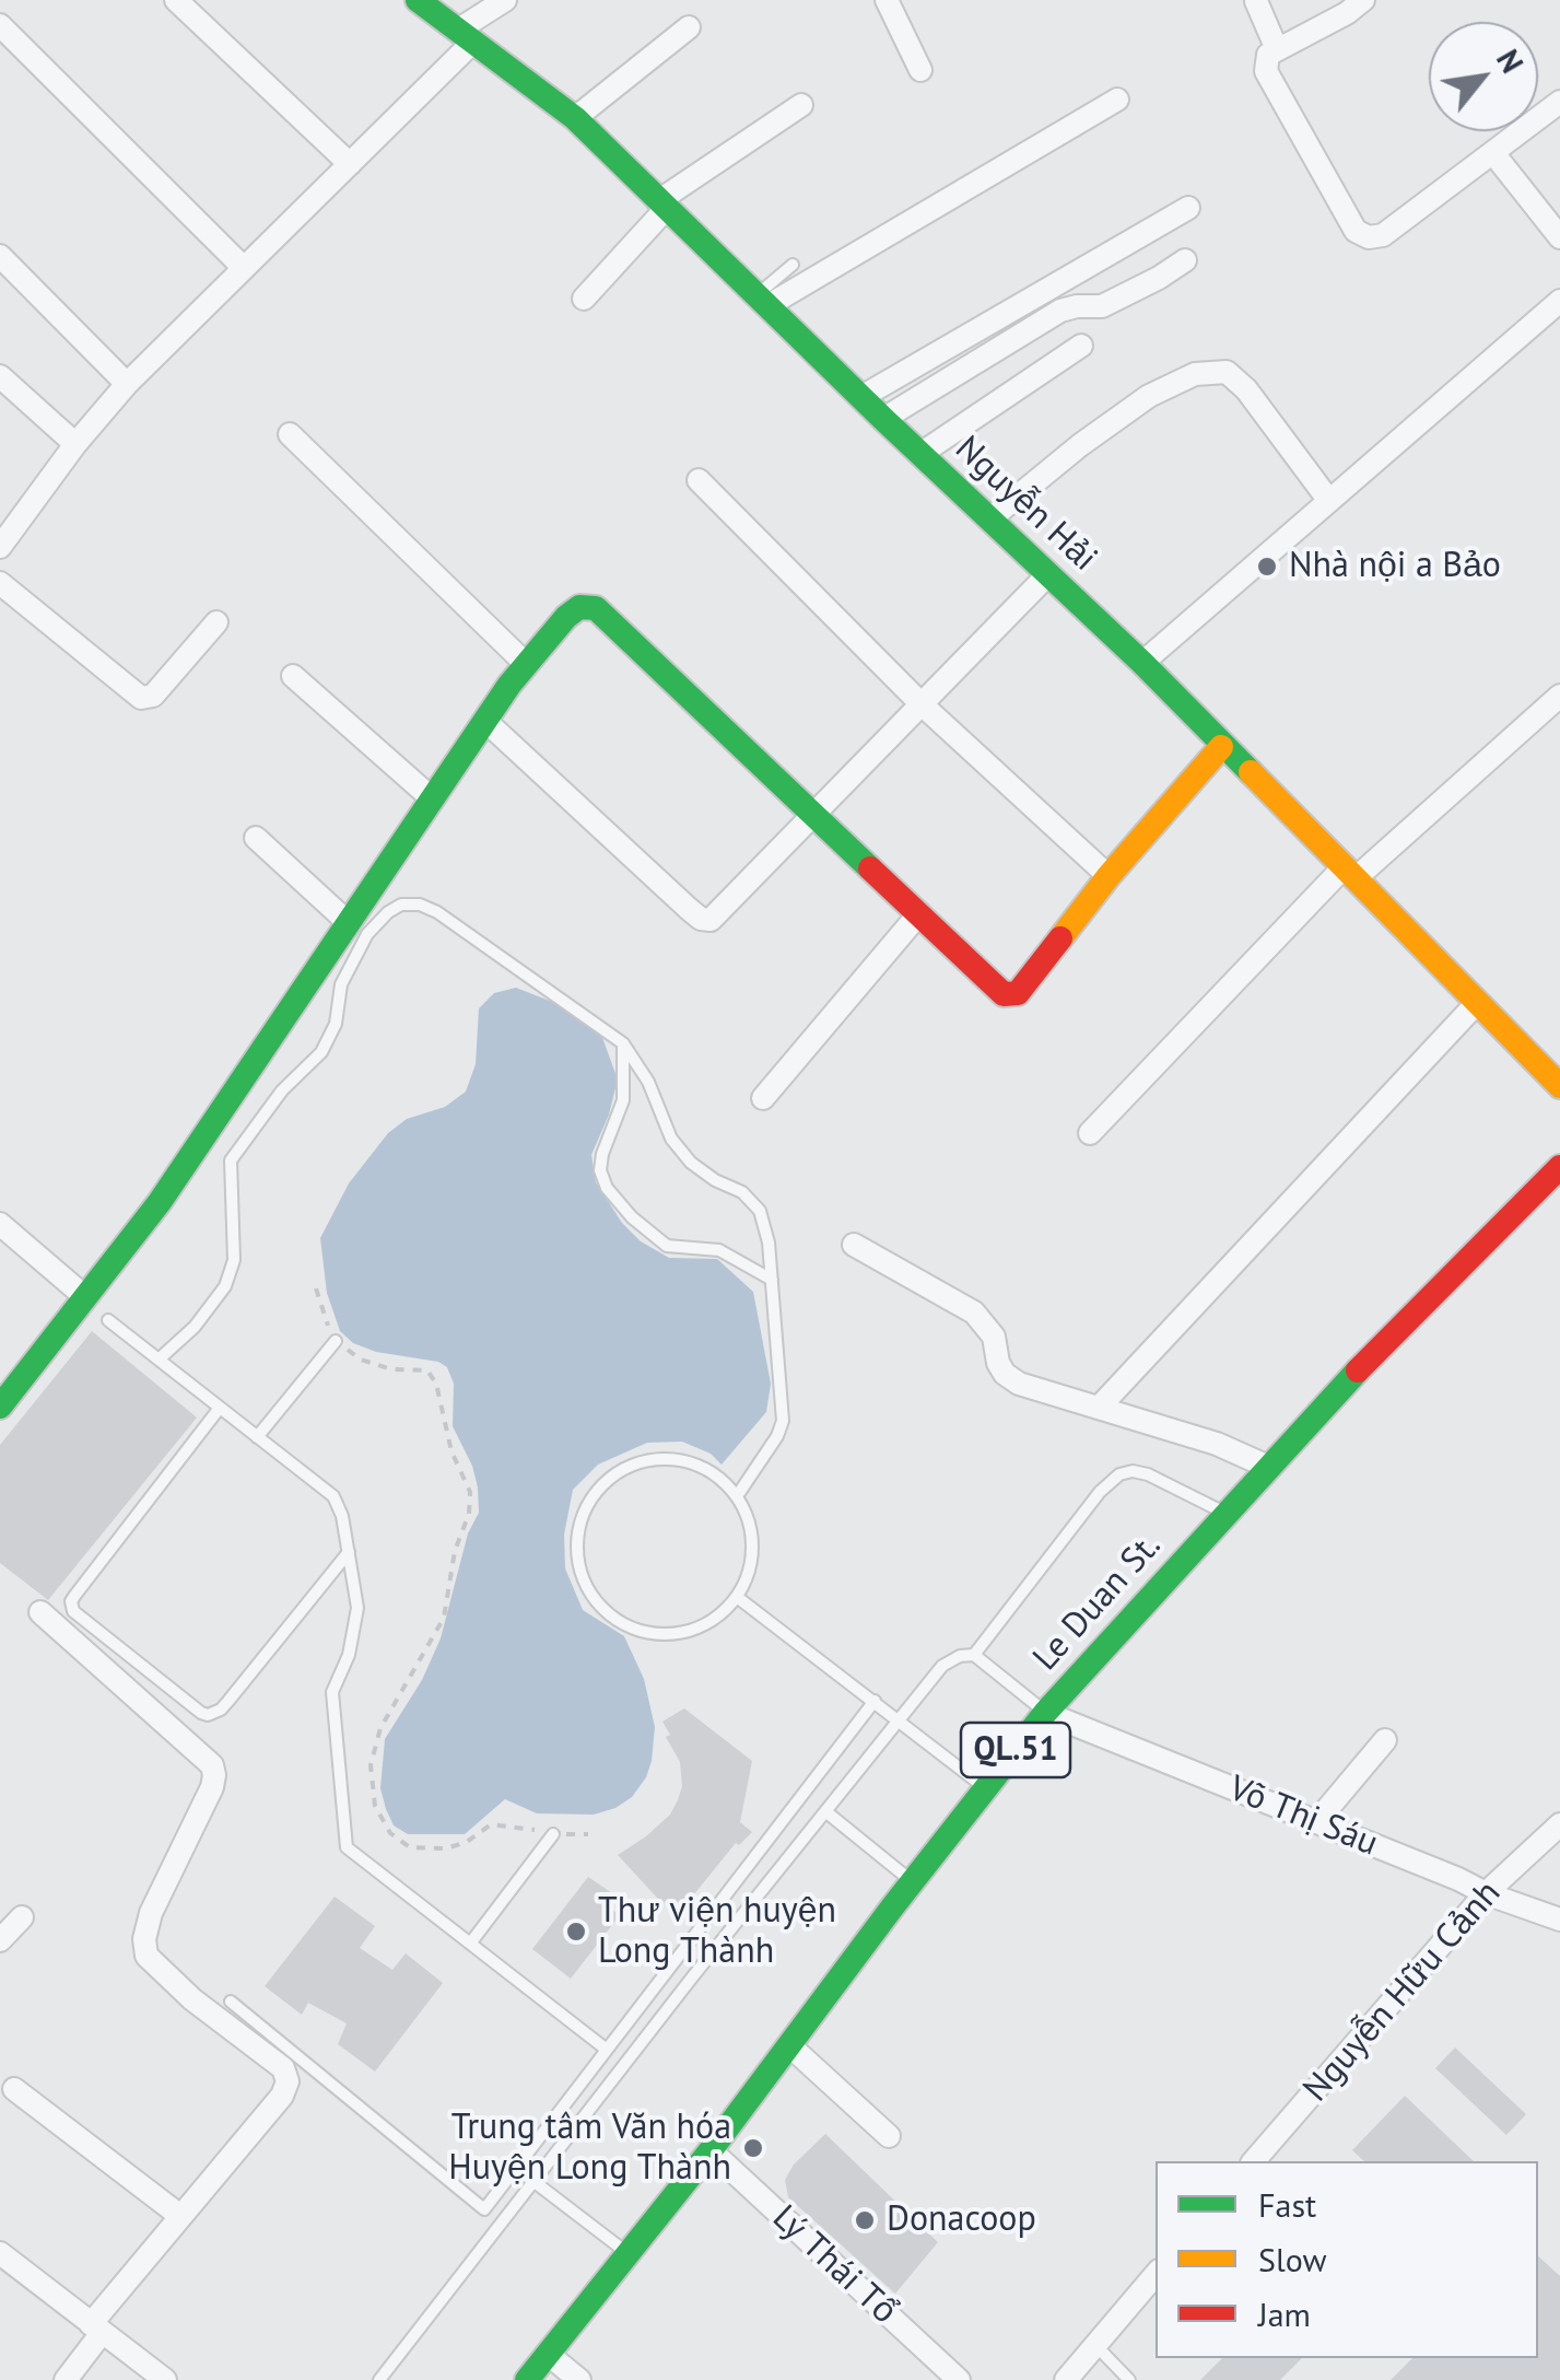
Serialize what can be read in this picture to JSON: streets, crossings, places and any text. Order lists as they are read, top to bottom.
{
  "streets": {
    "street": [
      "Nguyễn Hải",
      "Le Duan St.",
      "QL.51",
      "Võ Thị Sáu",
      "Nguyễn Hữu Cảnh",
      "Lý Thái Tổ"
    ]
  },
  "crossings": [
    ["Le Duan St.", "Võ Thị Sáu"],
    ["Le Duan St.", "Lý Thái Tổ"],
    ["Võ Thị Sáu", "Nguyễn Hữu Cảnh"]
  ],
  "places": [
    "Nhà nội a Bảo",
    "Thư viện huyện Long Thành",
    "Trung tâm Văn hóa Huyện Long Thành",
    "Donacoop"
  ],
  "legend": ["Fast", "Slow", "Jam"],
  "north": "top right"
}
